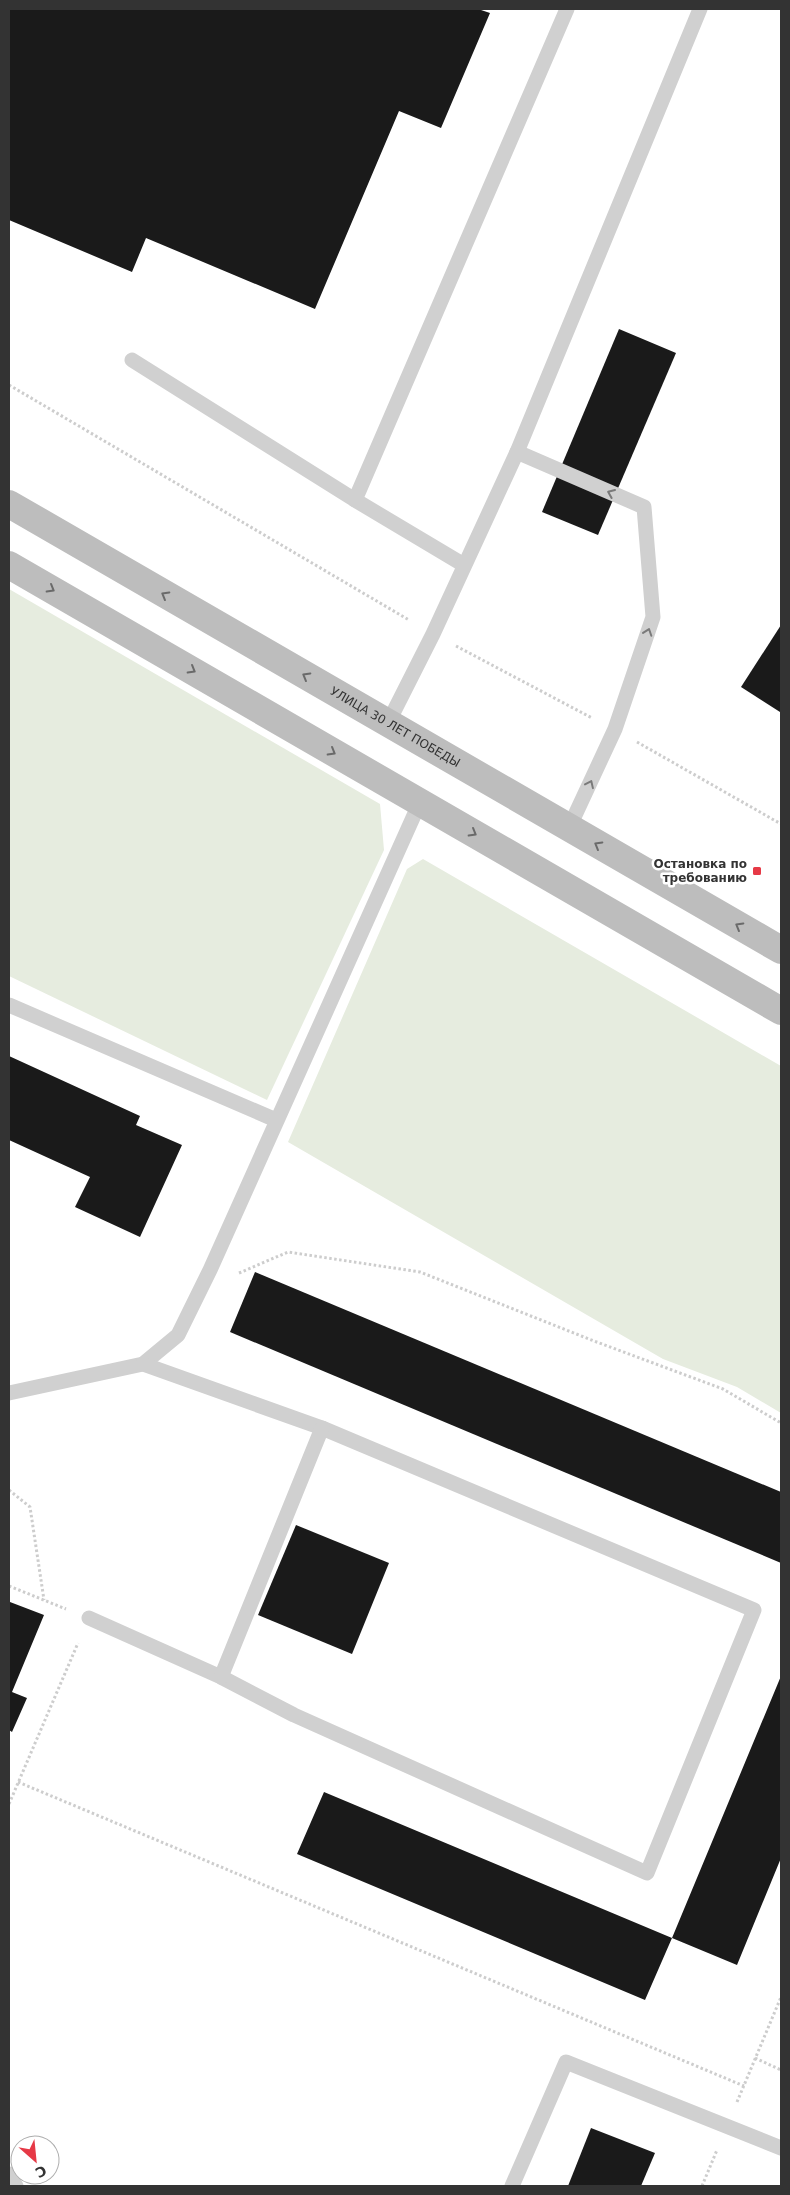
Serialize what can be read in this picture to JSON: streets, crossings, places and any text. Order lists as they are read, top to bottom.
{
  "streets": {
    "main road": ["УЛИЦА 30 ЛЕТ ПОБЕДЫ"]
  },
  "places": {
    "transit": ["Остановка по требованию"]
  },
  "north": "bottom right"
}
